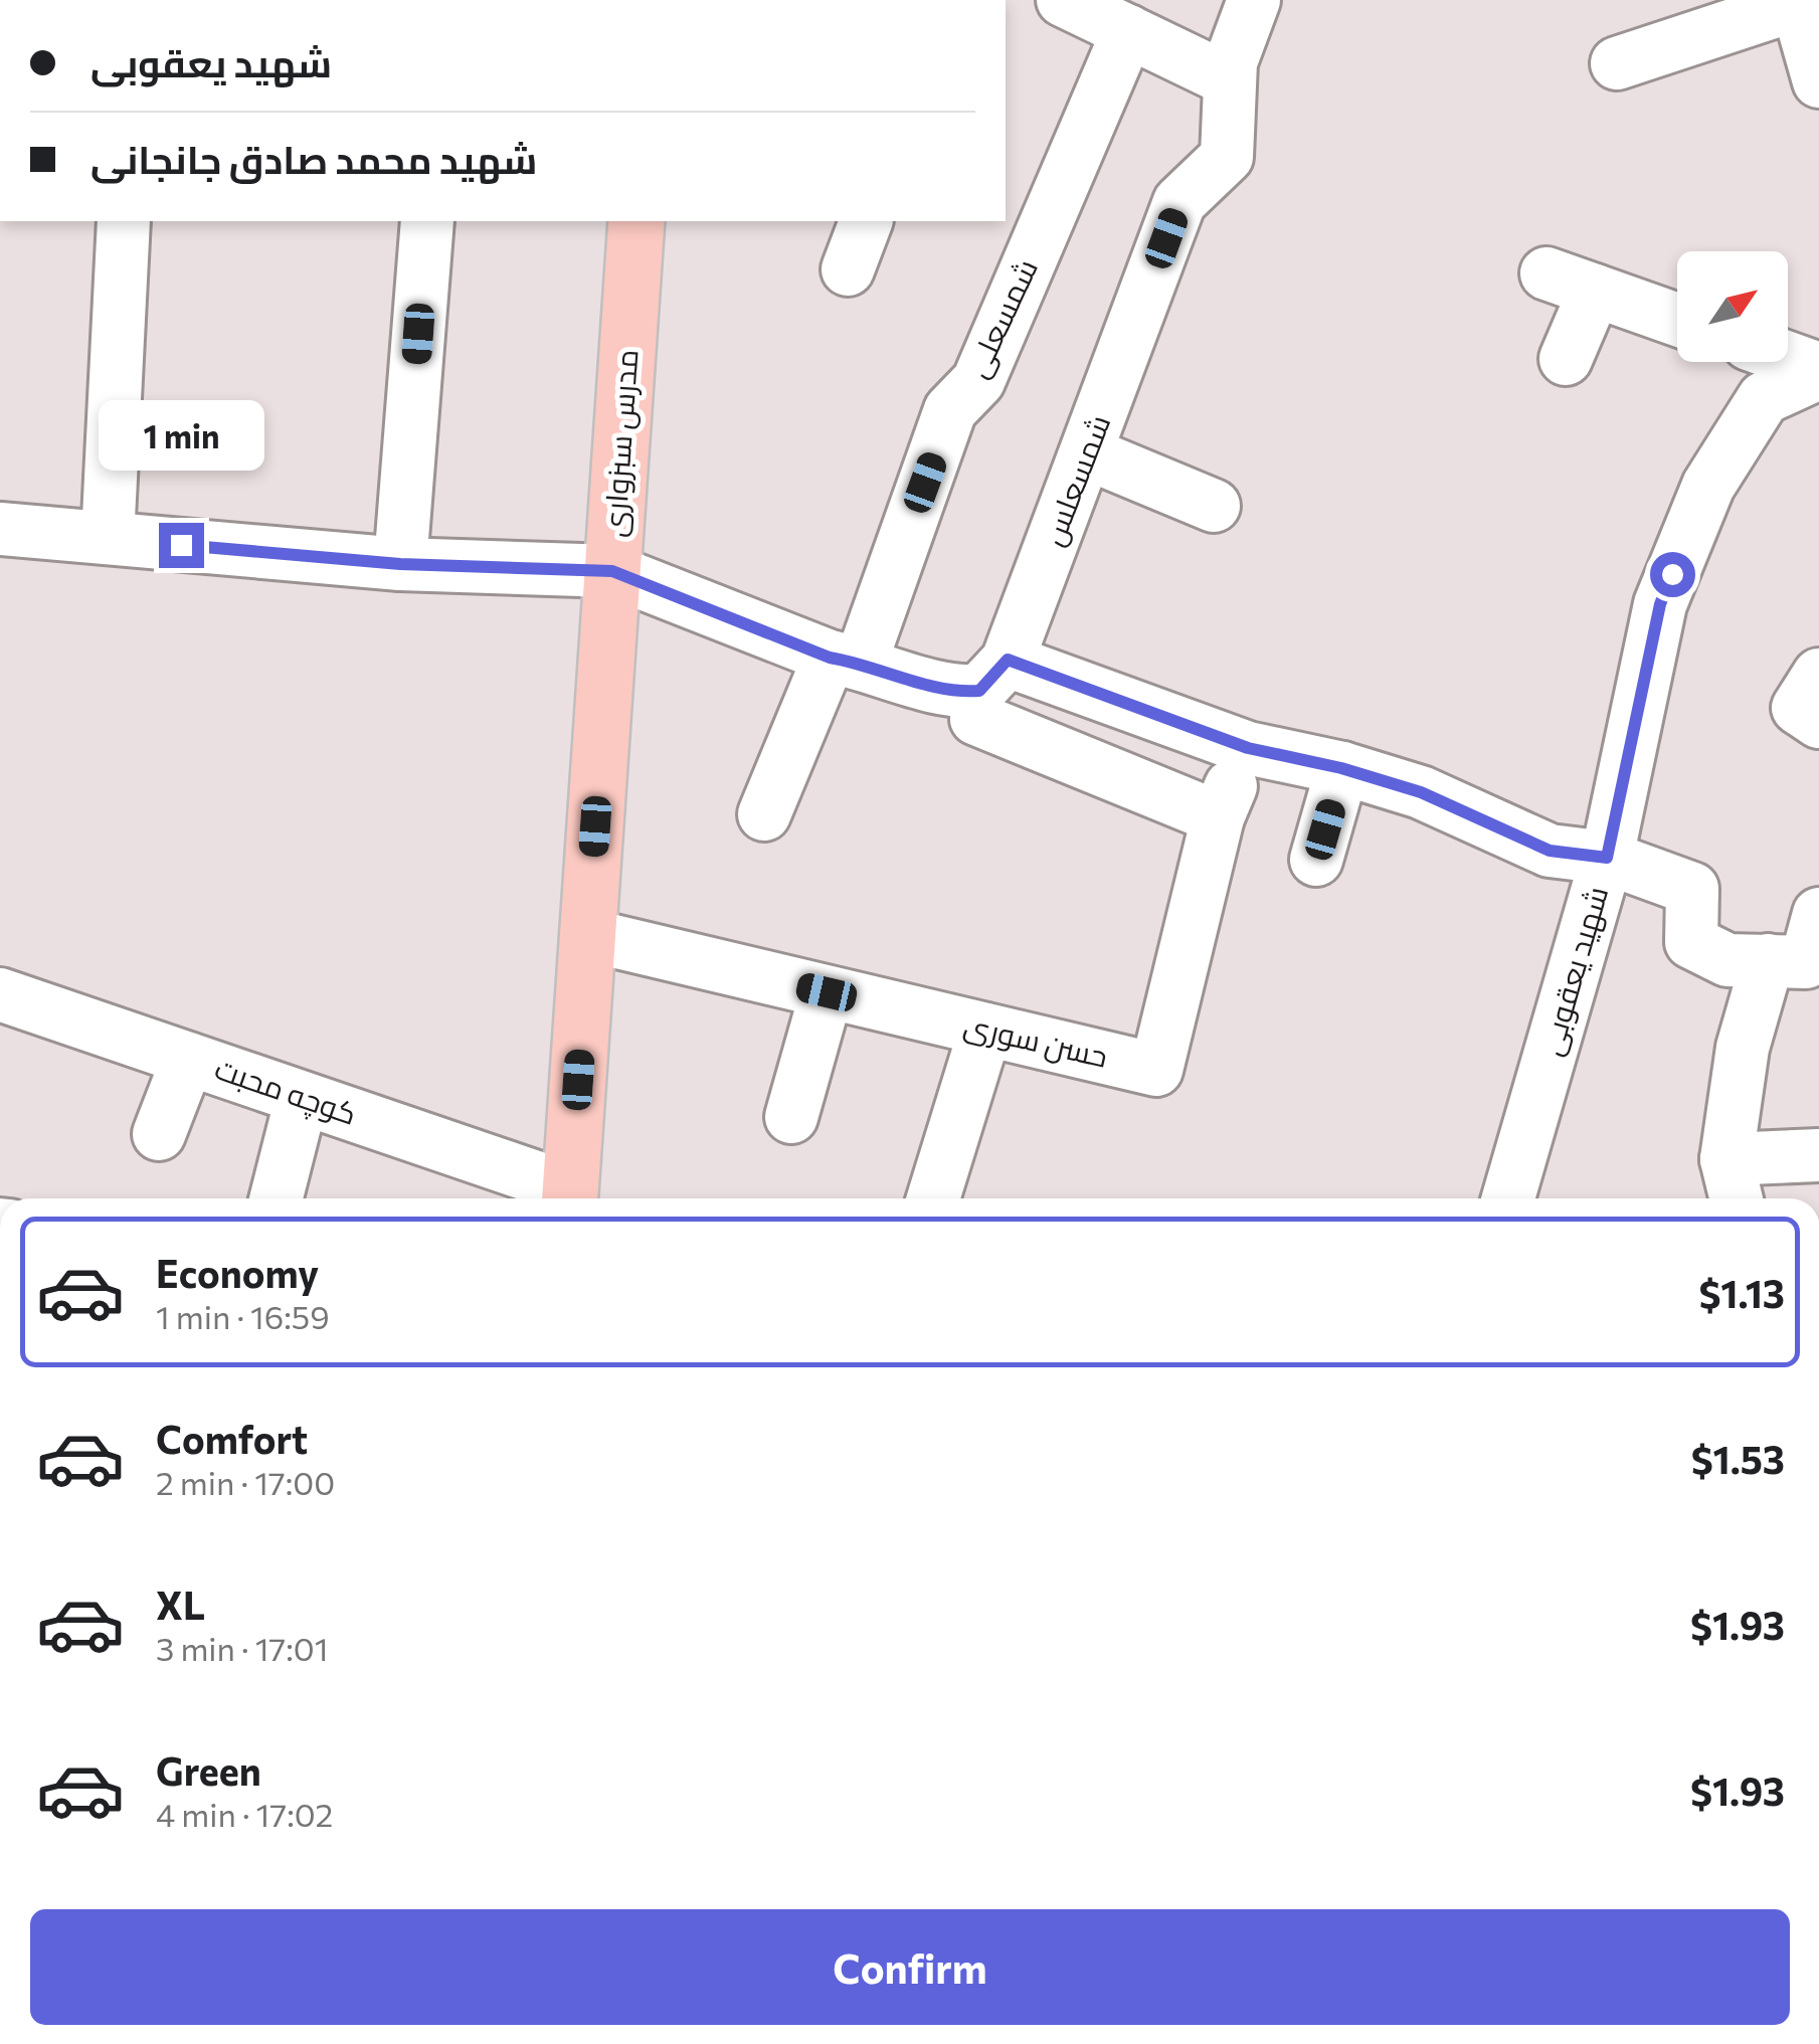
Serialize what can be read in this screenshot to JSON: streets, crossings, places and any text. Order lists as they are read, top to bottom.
{
  "streets": {
    "main road": ["مدرس سبزواری"],
    "street": [
      "شمسعلی",
      "شمسعلس",
      "شهید یعقوبی",
      "حسن سوری",
      "کوچه محبت"
    ]
  },
  "crossings": [
    ["مدرس سبزواری", "حسن سوری"]
  ],
  "north": "top right",
  "page": {
    "banner": ["شهید یعقوبی", "شهید محمد صادق جانجانی"],
    "bubble": "1 min",
    "list": [
      {
        "name": "Economy",
        "note": "1 min · 16:59",
        "value": "$1.13"
      },
      {
        "name": "Comfort",
        "note": "2 min · 17:00",
        "value": "$1.53"
      },
      {
        "name": "XL",
        "note": "3 min · 17:01",
        "value": "$1.93"
      },
      {
        "name": "Green",
        "note": "4 min · 17:02",
        "value": "$1.93"
      }
    ],
    "buttons": "Confirm"
  }
}
